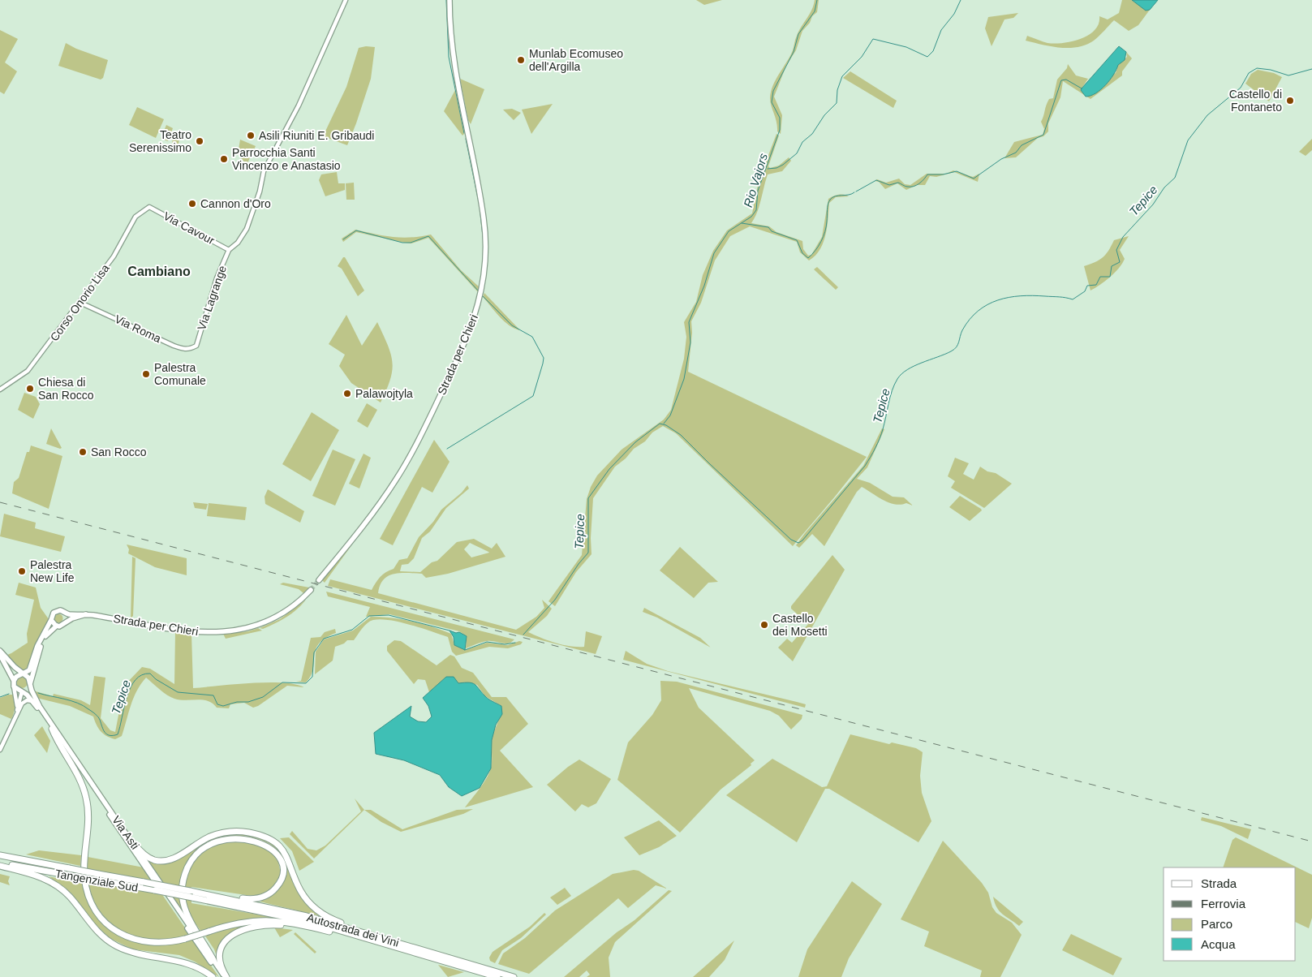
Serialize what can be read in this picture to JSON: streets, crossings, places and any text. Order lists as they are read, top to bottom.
{
  "streets": {
    "highway": ["Tangenziale Sud", "Autostrada dei Vini"],
    "main road": ["Strada per Chieri", "Via Asti"],
    "street": [
      "Via Cavour",
      "Via Lagrange",
      "Corso Onorio Lisa",
      "Via Roma"
    ]
  },
  "crossings": [
    ["Via Cavour", "Via Lagrange"],
    ["Via Cavour", "Corso Onorio Lisa"],
    ["Via Lagrange", "Via Roma"],
    ["Corso Onorio Lisa", "Via Roma"],
    ["Tangenziale Sud", "Autostrada dei Vini"]
  ],
  "districts": ["Cambiano"],
  "water": ["Rio Vajors", "Tepice"],
  "places": [
    "Munlab Ecomuseo dell'Argilla",
    "Castello di Fontaneto",
    "Asili Riuniti E. Gribaudi",
    "Teatro Serenissimo",
    "Parrocchia Santi Vincenzo e Anastasio",
    "Cannon d'Oro",
    "Palestra Comunale",
    "Chiesa di San Rocco",
    "Palawojtyla",
    "San Rocco",
    "Palestra New Life",
    "Castello dei Mosetti"
  ],
  "legend": [
    "Strada",
    "Ferrovia",
    "Parco",
    "Acqua"
  ]
}
